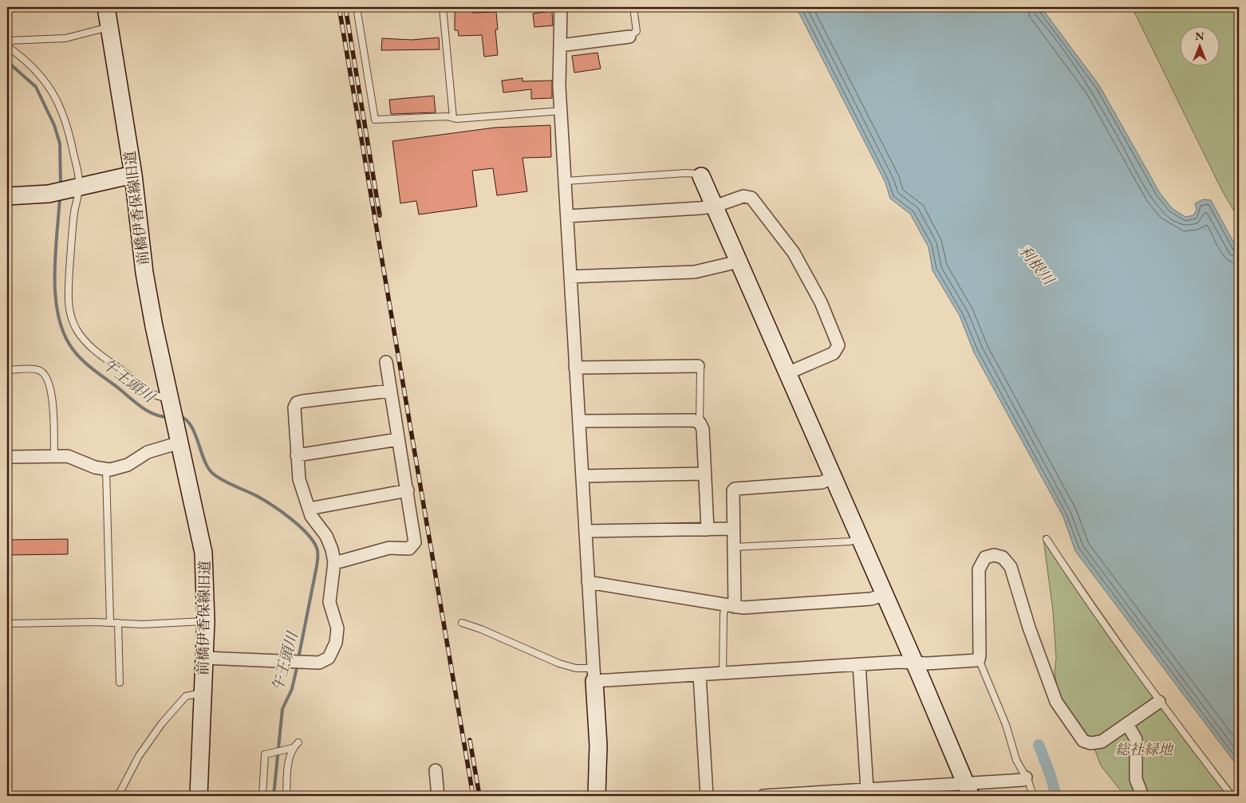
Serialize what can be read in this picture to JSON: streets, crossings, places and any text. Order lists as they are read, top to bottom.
{
  "streets": {
    "street": ["前橋伊香保線旧道"]
  },
  "water": ["利根川", "午王頭川"],
  "parks": ["総社緑地"],
  "north": "top"
}
